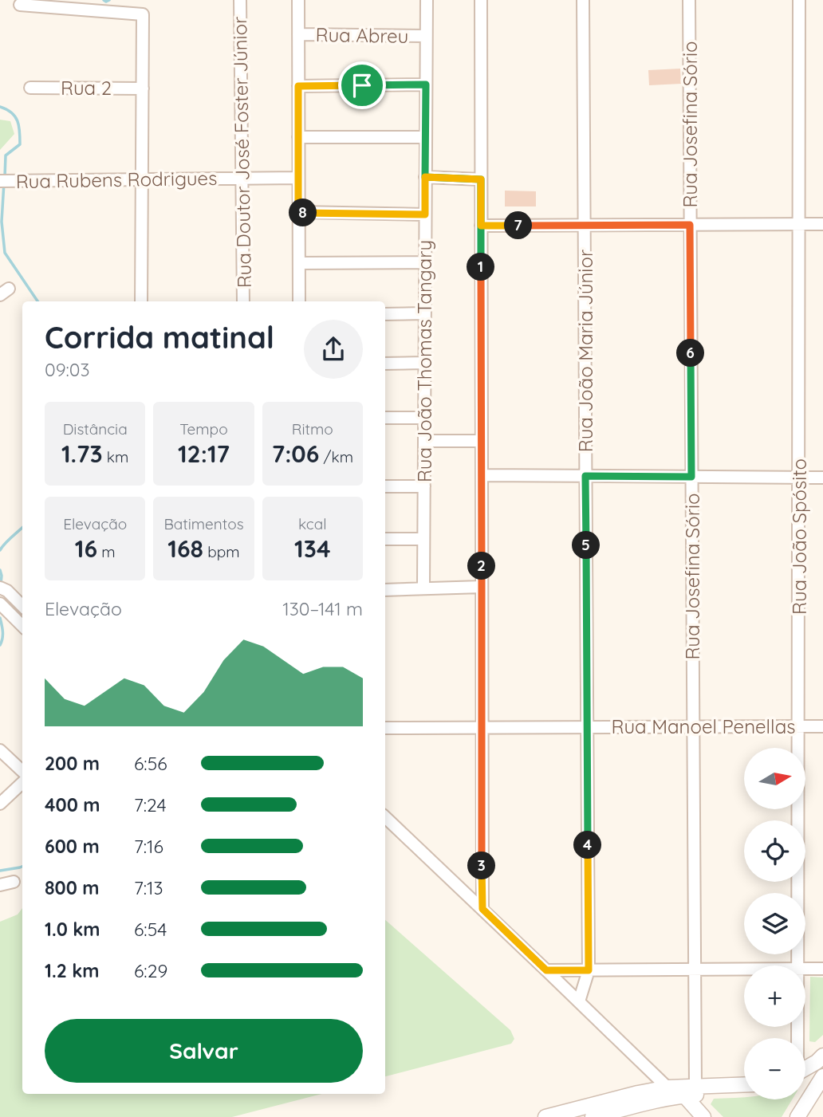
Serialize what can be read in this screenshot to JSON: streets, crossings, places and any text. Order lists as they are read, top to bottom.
{
  "streets": {
    "street": [
      "Rua Abreu",
      "Rua 2",
      "Rua Josefina Sório",
      "Rua Doutor José Foster Júnior",
      "Rua Rubens Rodrigues",
      "Rua João Maria Júnior",
      "Rua João Thomas Tangary",
      "Rua João Spósito",
      "Rua Manoel Penellas"
    ]
  },
  "crossings": [
    ["Rua Abreu", "Rua João Thomas Tangary"],
    ["Rua Josefina Sório", "Rua Manoel Penellas"],
    ["Rua Doutor José Foster Júnior", "Rua Rubens Rodrigues"],
    ["Rua João Maria Júnior", "Rua Manoel Penellas"],
    ["Rua João Spósito", "Rua Manoel Penellas"]
  ],
  "north": "right",
  "page": {
    "pins": [
      "8",
      "7",
      "1",
      "6",
      "5",
      "2",
      "4",
      "3"
    ],
    "heading": ["Corrida matinal", "09:03"],
    "stats": [
      ["Distância", "1.73 km"],
      ["Tempo", "12:17"],
      ["Ritmo", "7:06 /km"],
      ["Elevação", "16 m"],
      ["Batimentos", "168 bpm"],
      ["kcal", "134"]
    ],
    "chart": ["Elevação", "130–141 m"],
    "list": [
      {
        "name": "200 m",
        "note": "6:56"
      },
      {
        "name": "400 m",
        "note": "7:24"
      },
      {
        "name": "600 m",
        "note": "7:16"
      },
      {
        "name": "800 m",
        "note": "7:13"
      },
      {
        "name": "1.0 km",
        "note": "6:54"
      },
      {
        "name": "1.2 km",
        "note": "6:29"
      }
    ],
    "map_buttons": ["+", "−"],
    "buttons": "Salvar"
  }
}
